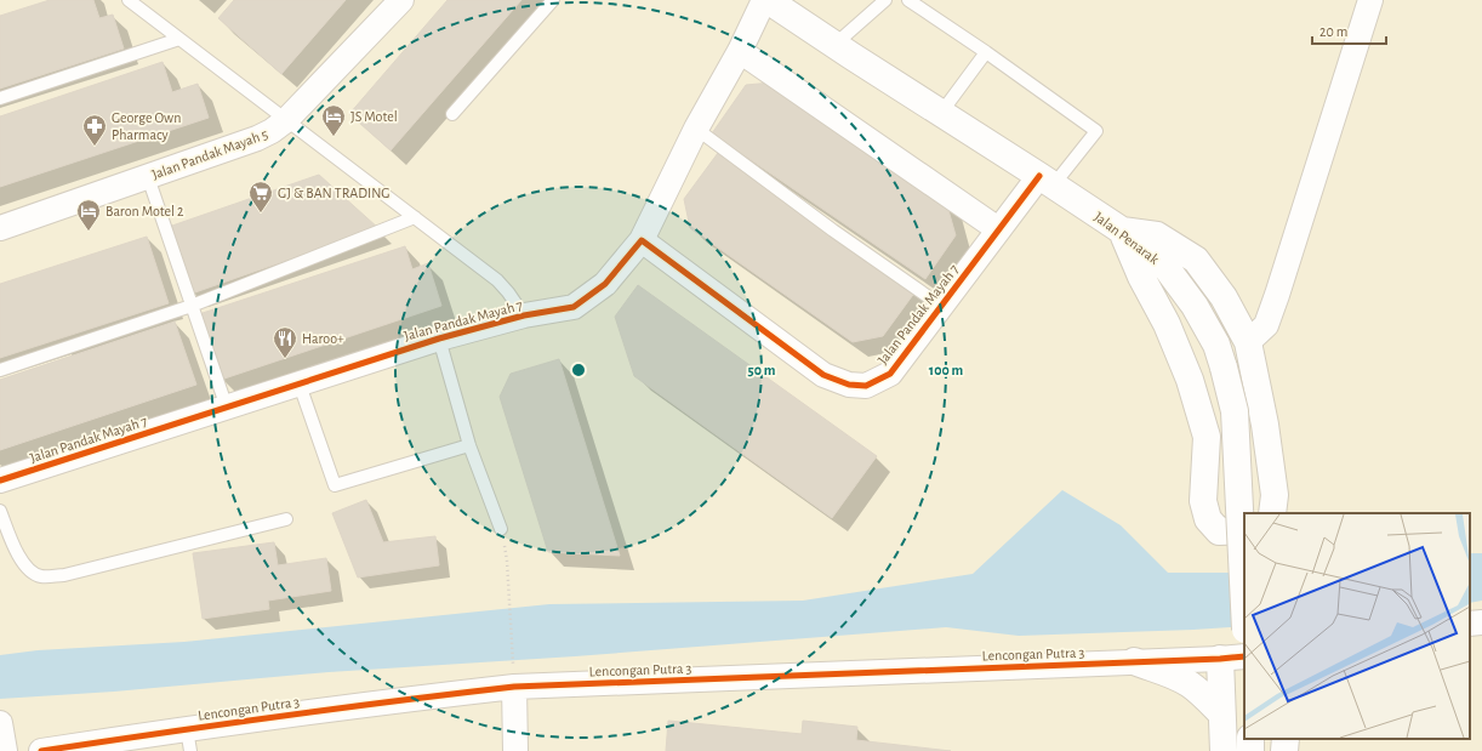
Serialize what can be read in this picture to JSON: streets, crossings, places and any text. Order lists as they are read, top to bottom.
{
  "streets": {
    "main road": ["Jalan Penarak"],
    "street": ["Jalan Pandak Mayah 5", "Jalan Pandak Mayah 7", "Lencongan Putra 3"]
  },
  "crossings": [
    ["Jalan Penarak", "Jalan Pandak Mayah 7"]
  ],
  "places": {
    "hotel": ["JS Motel", "Baron Motel 2"],
    "pharmacy": ["George Own Pharmacy"],
    "supermarket": ["GJ & BAN TRADING"],
    "restaurant": ["Haroo+"]
  },
  "scale_bar": "20 m",
  "rings": ["50 m", "100 m"]
}
